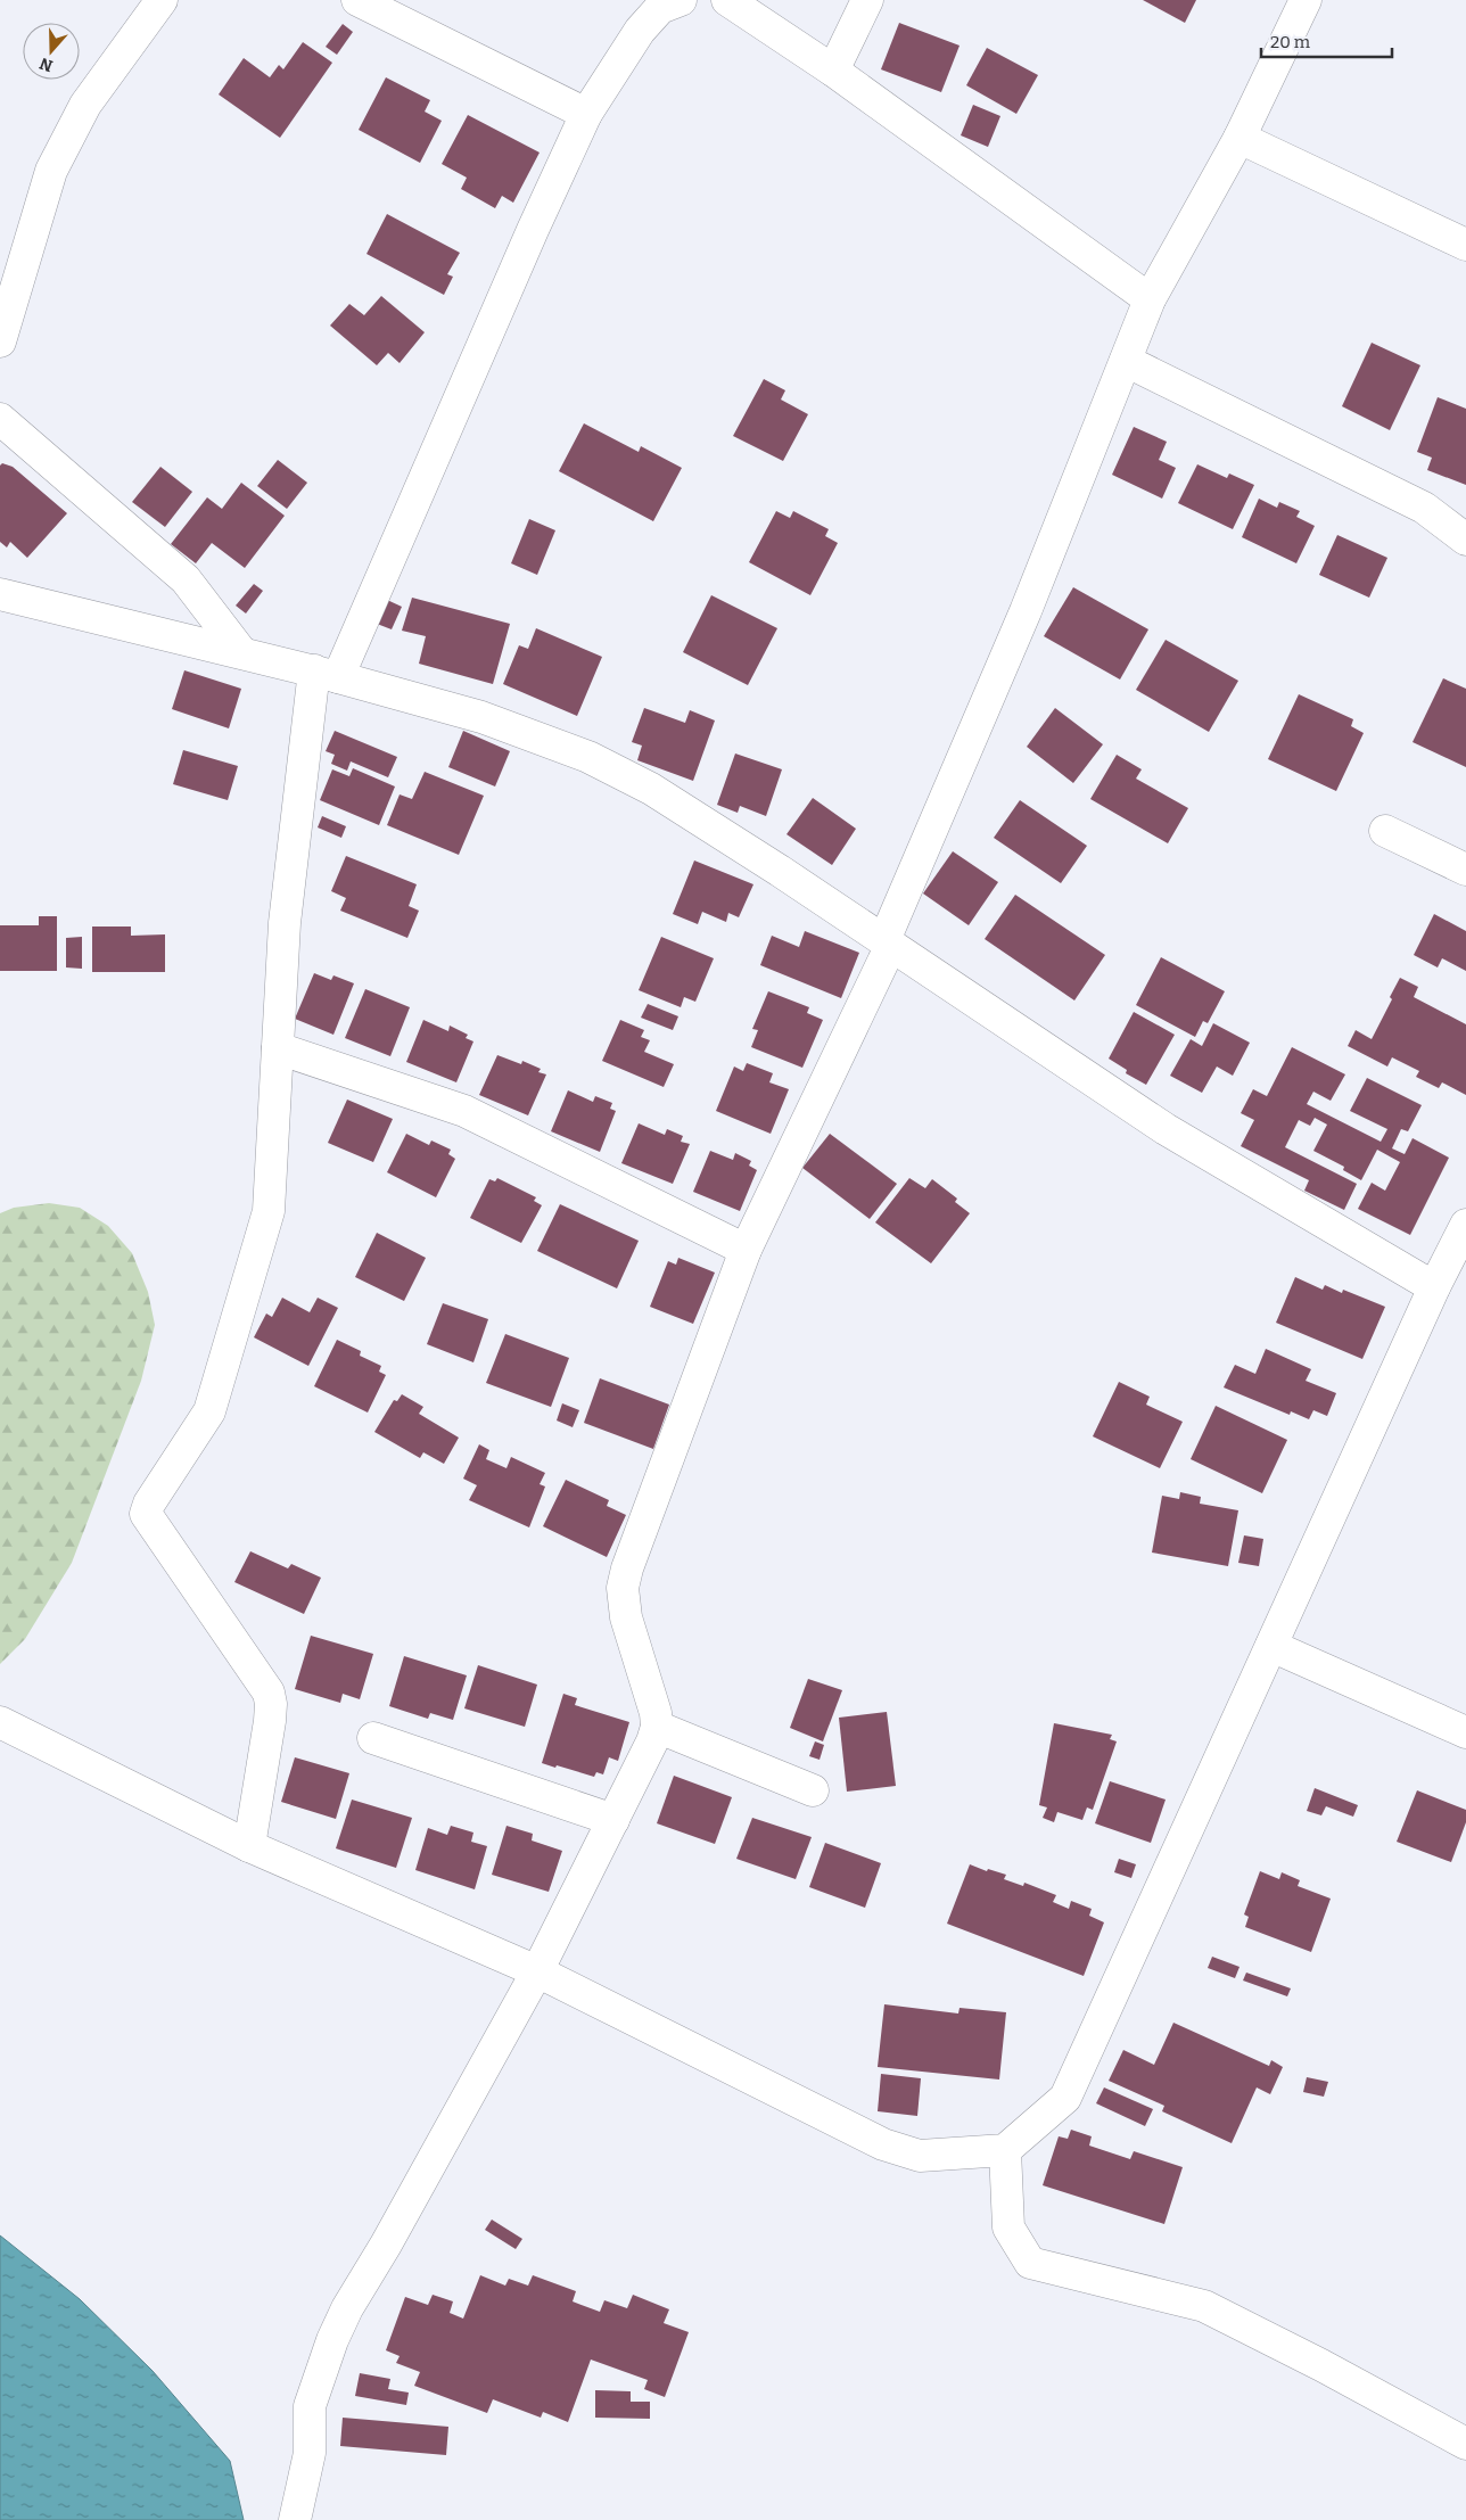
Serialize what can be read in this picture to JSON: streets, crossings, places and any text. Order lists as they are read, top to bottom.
{
  "scale_bar": "20 m",
  "north": "bottom"
}
